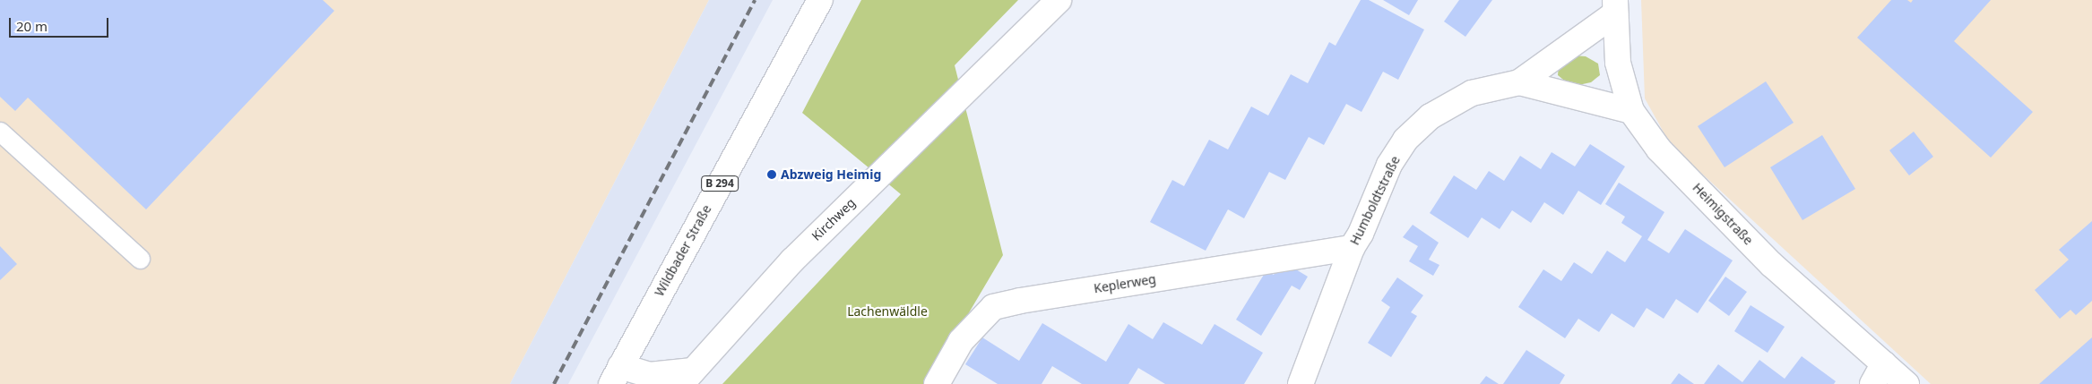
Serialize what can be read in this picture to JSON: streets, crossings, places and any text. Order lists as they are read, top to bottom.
{
  "streets": {
    "street": [
      "B 294",
      "Humboldtstraße",
      "Heimigstraße",
      "Kirchweg",
      "Wildbader Straße",
      "Keplerweg"
    ]
  },
  "crossings": [
    ["Humboldtstraße", "Heimigstraße"],
    ["Humboldtstraße", "Keplerweg"],
    ["Kirchweg", "Wildbader Straße"]
  ],
  "parks": ["Lachenwäldle"],
  "places": ["Abzweig Heimig"],
  "scale_bar": "20 m"
}
